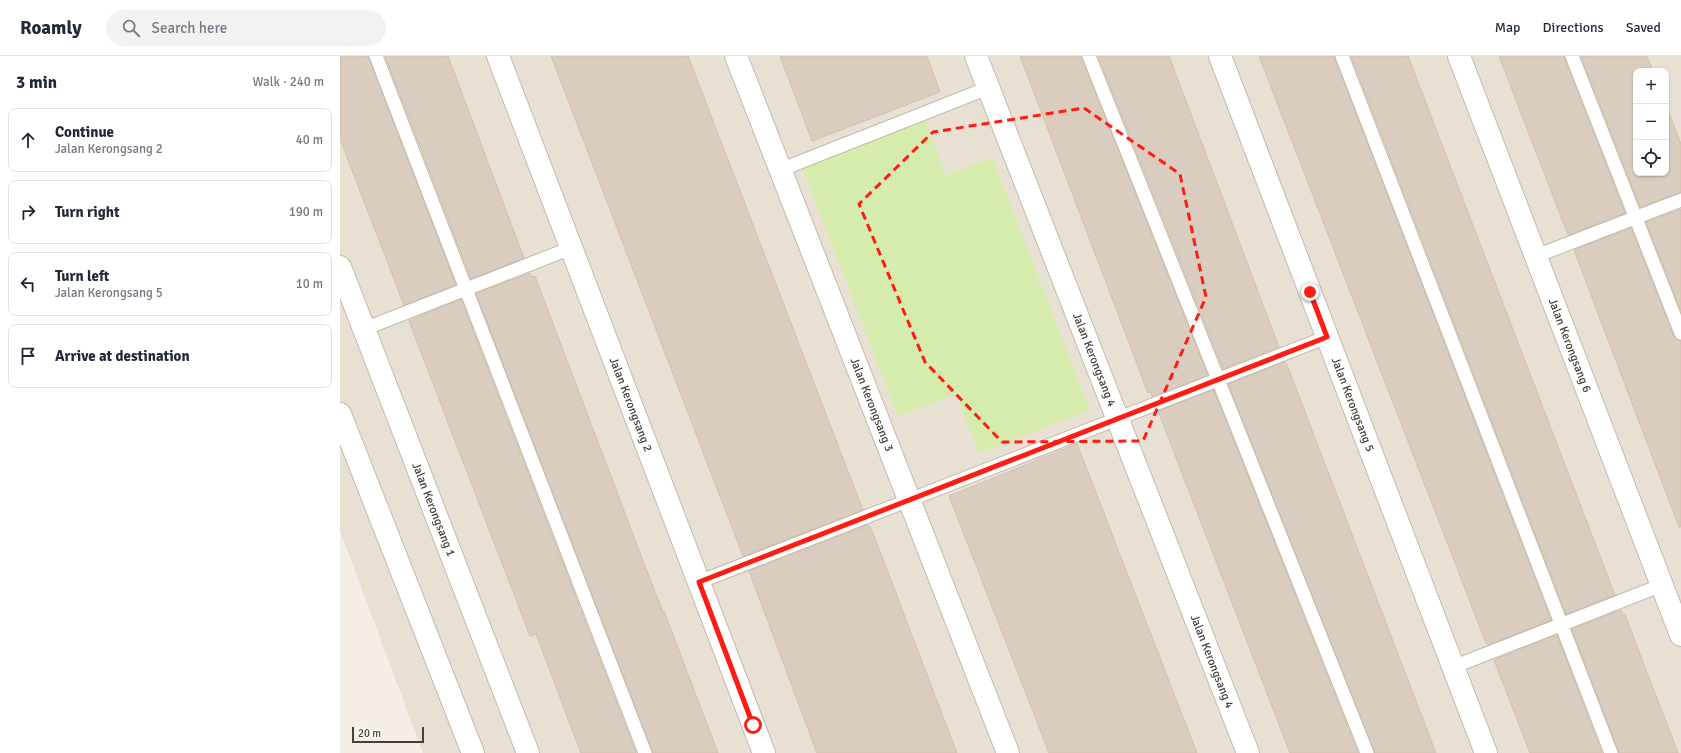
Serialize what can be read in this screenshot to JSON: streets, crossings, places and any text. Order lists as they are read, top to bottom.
{
  "streets": {
    "street": [
      "Jalan Kerongsang 6",
      "Jalan Kerongsang 4",
      "Jalan Kerongsang 2",
      "Jalan Kerongsang 5",
      "Jalan Kerongsang 3",
      "Jalan Kerongsang 1"
    ]
  },
  "scale_bar": "20 m",
  "page": {
    "header": "Roamly",
    "search": "Search here",
    "nav": ["Map", "Directions", "Saved"],
    "heading": ["3 min", "Walk · 240 m"],
    "map_buttons": ["+", "−"],
    "list": [
      ["Continue", "Jalan Kerongsang 2", "40 m"],
      ["Turn right", "190 m"],
      ["Turn left", "Jalan Kerongsang 5", "10 m"],
      "Arrive at destination"
    ],
    "scale": "20 m"
  }
}
